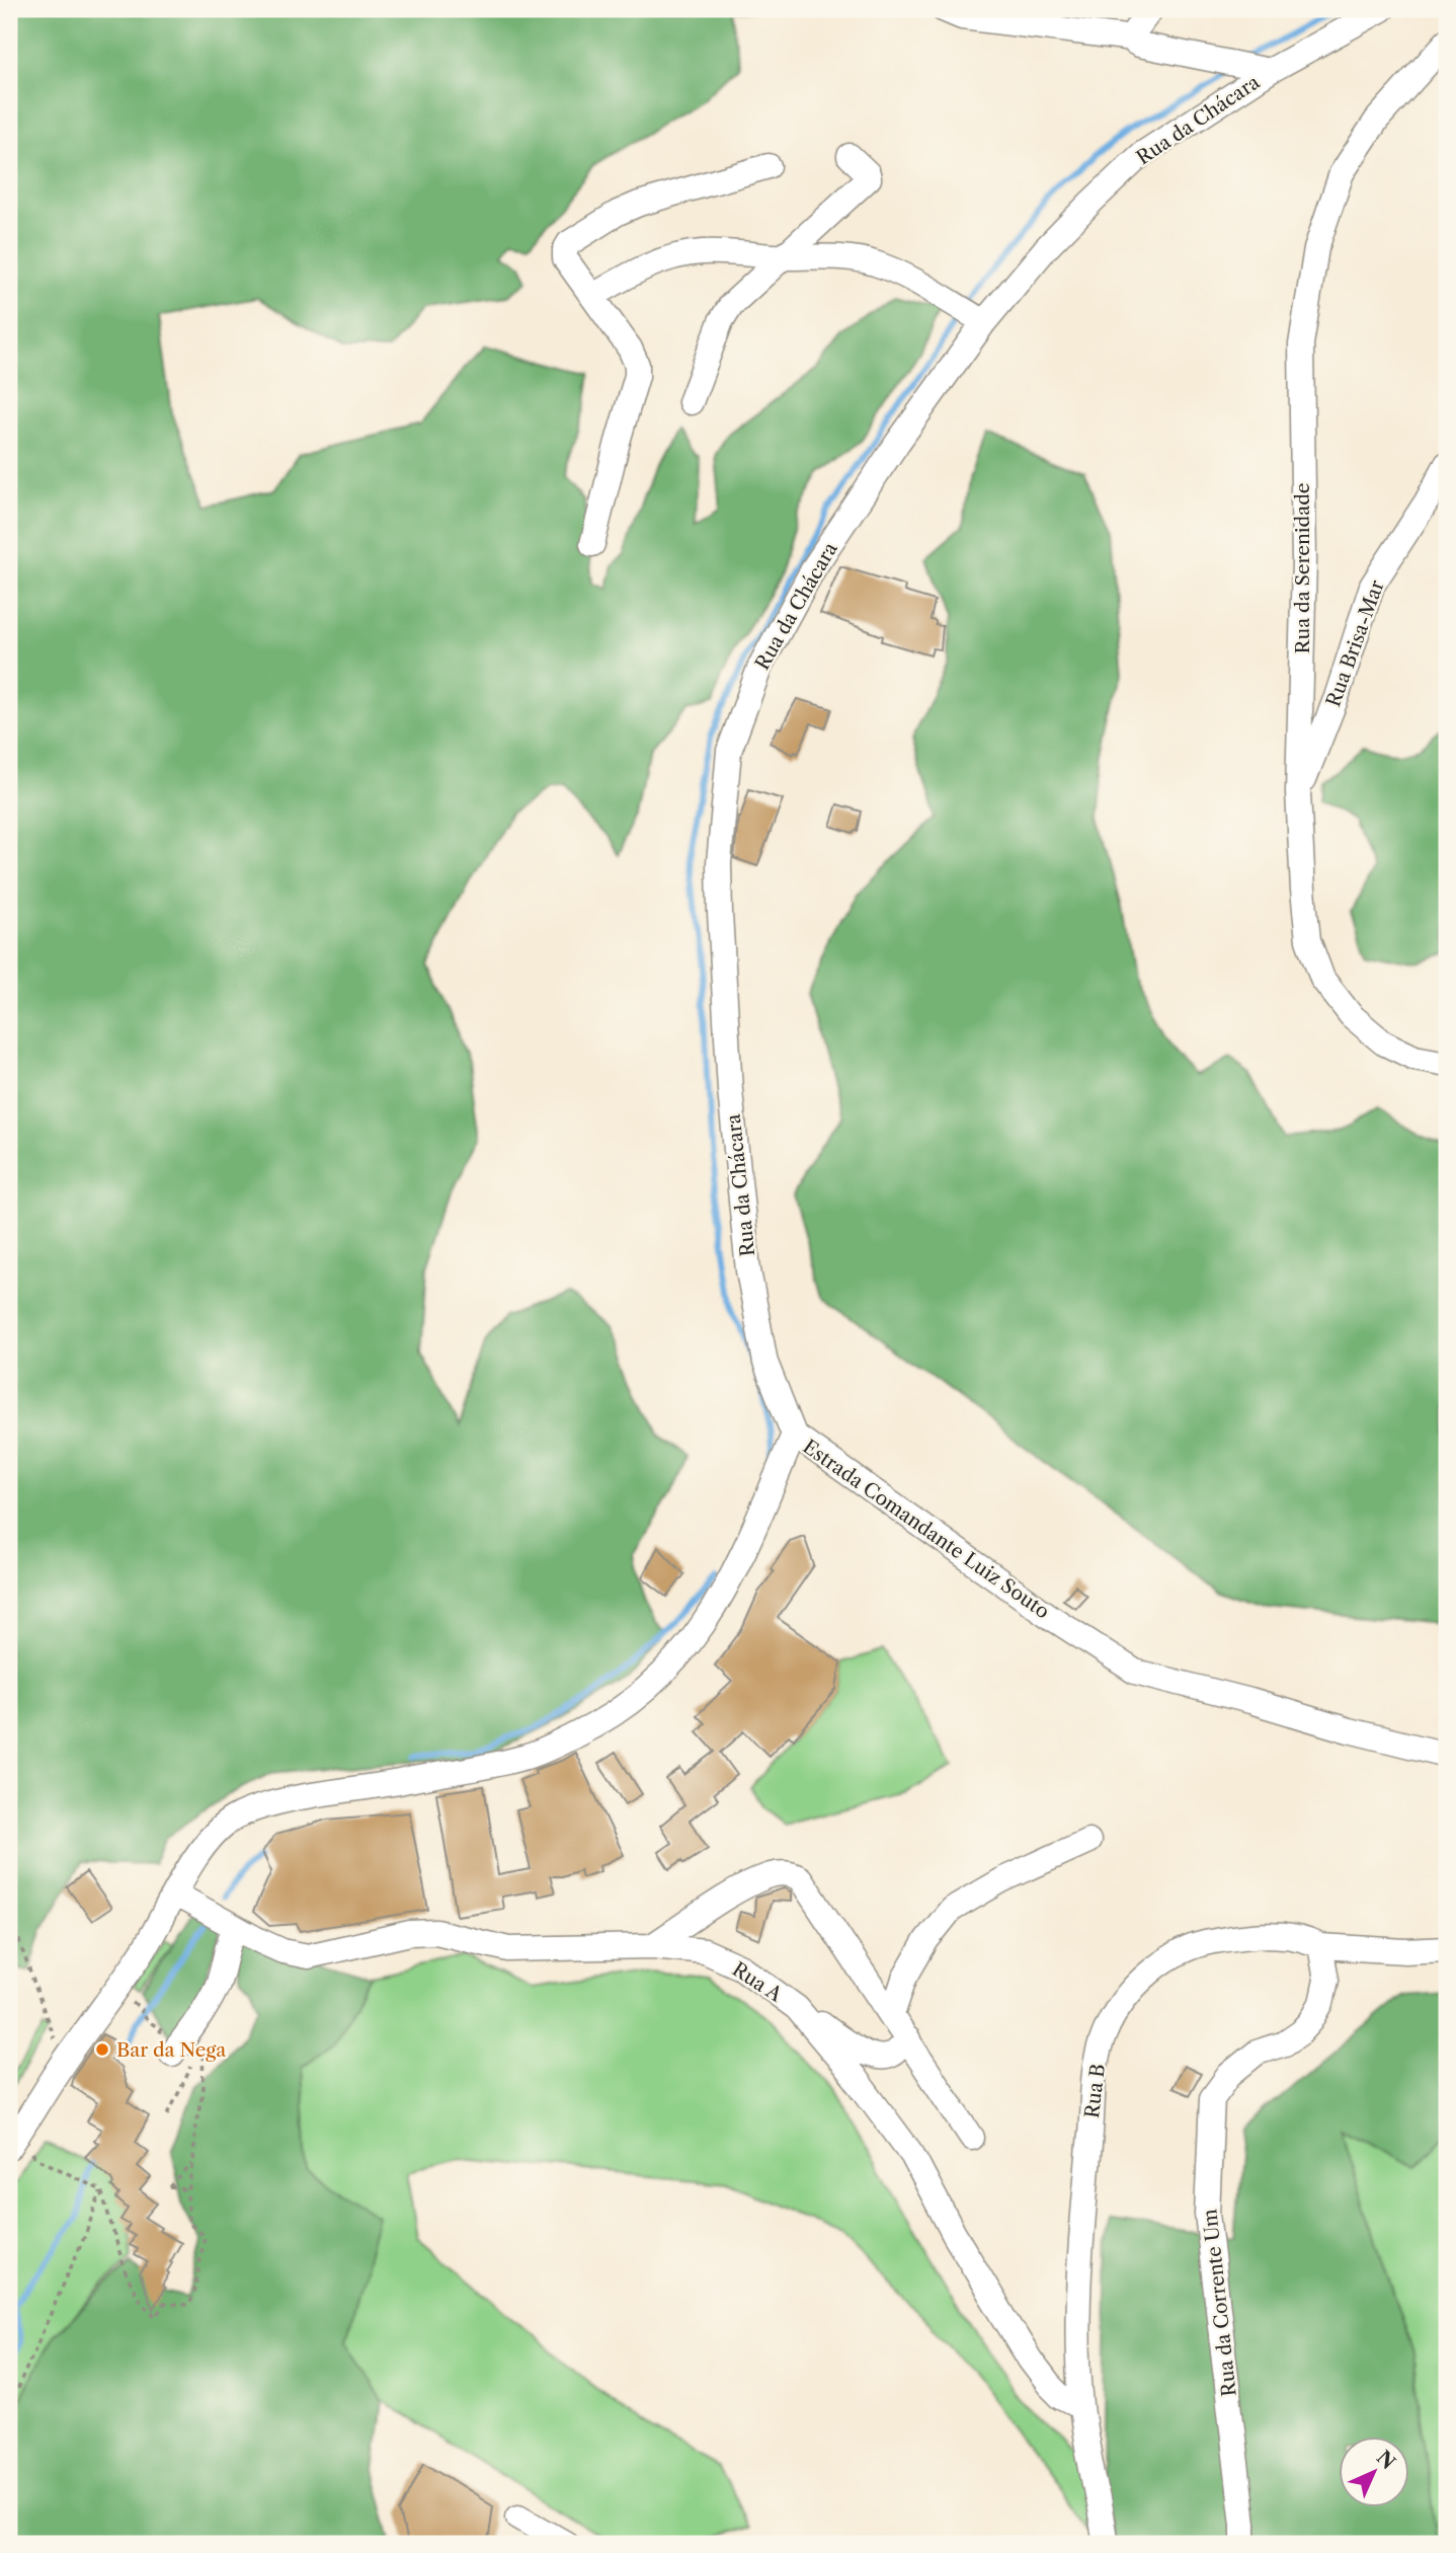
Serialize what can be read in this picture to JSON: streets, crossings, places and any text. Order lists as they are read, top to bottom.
{
  "streets": {
    "street": [
      "Rua da Chácara",
      "Rua da Serenidade",
      "Rua Brisa-Mar",
      "Estrada Comandante Luiz Souto",
      "Rua A",
      "Rua B",
      "Rua da Corrente Um"
    ]
  },
  "crossings": [
    ["Rua da Chácara", "Estrada Comandante Luiz Souto"],
    ["Rua da Serenidade", "Rua Brisa-Mar"],
    ["Estrada Comandante Luiz Souto", "Rua A"],
    ["Rua A", "Rua B"],
    ["Rua B", "Rua da Corrente Um"]
  ],
  "places": ["Bar da Nega"],
  "north": "top right"
}
